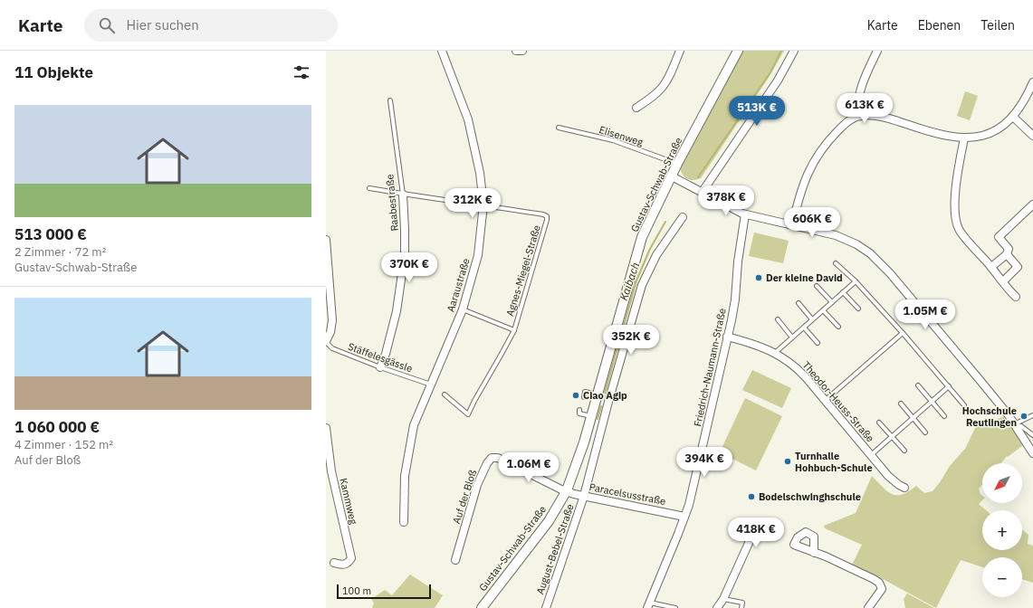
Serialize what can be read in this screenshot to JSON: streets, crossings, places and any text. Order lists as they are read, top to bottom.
{
  "streets": {
    "street": [
      "Gustav-Schwab-Straße",
      "Raabestraße",
      "Aaraustraße",
      "Friedrich-Naumann-Straße",
      "Theodor-Heuss-Straße",
      "Paracelsusstraße",
      "Auf der Bloß",
      "Kammweg",
      "August-Bebel-Straße"
    ],
    "lane": ["Elisenweg", "Agnes-Miegel-Straße", "Stäffelesgässle"]
  },
  "crossings": [
    ["Elisenweg", "Gustav-Schwab-Straße"],
    ["Gustav-Schwab-Straße", "Paracelsusstraße"],
    ["Gustav-Schwab-Straße", "Auf der Bloß"],
    ["Raabestraße", "Stäffelesgässle"],
    ["Agnes-Miegel-Straße", "Aaraustraße"],
    ["Aaraustraße", "Stäffelesgässle"],
    ["Friedrich-Naumann-Straße", "Theodor-Heuss-Straße"],
    ["Friedrich-Naumann-Straße", "Paracelsusstraße"],
    ["Paracelsusstraße", "Auf der Bloß"],
    ["Paracelsusstraße", "August-Bebel-Straße"]
  ],
  "water": ["Kaibach"],
  "places": [
    "Der kleine David",
    "Ciao Agip",
    "Hochschule Reutlingen",
    "Turnhalle Hohbuch-Schule",
    "Bodelschwinghschule"
  ],
  "scale_bar": "100 m",
  "north": "bottom left",
  "page": {
    "header": "Karte",
    "search": "Hier suchen",
    "nav": ["Karte", "Ebenen", "Teilen"],
    "heading": "11 Objekte",
    "price": [
      "613K €",
      "513K €",
      "378K €",
      "312K €",
      "606K €",
      "370K €",
      "1.05M €",
      "352K €",
      "394K €",
      "1.06M €",
      "418K €"
    ],
    "list": [
      {
        "name": "513 000 €",
        "note": "2 Zimmer · 72 m² · Gustav-Schwab-Straße"
      },
      {
        "name": "1 060 000 €",
        "note": "4 Zimmer · 152 m² · Auf der Bloß"
      }
    ],
    "map_buttons": ["+", "−"],
    "scale": "100 m"
  }
}
